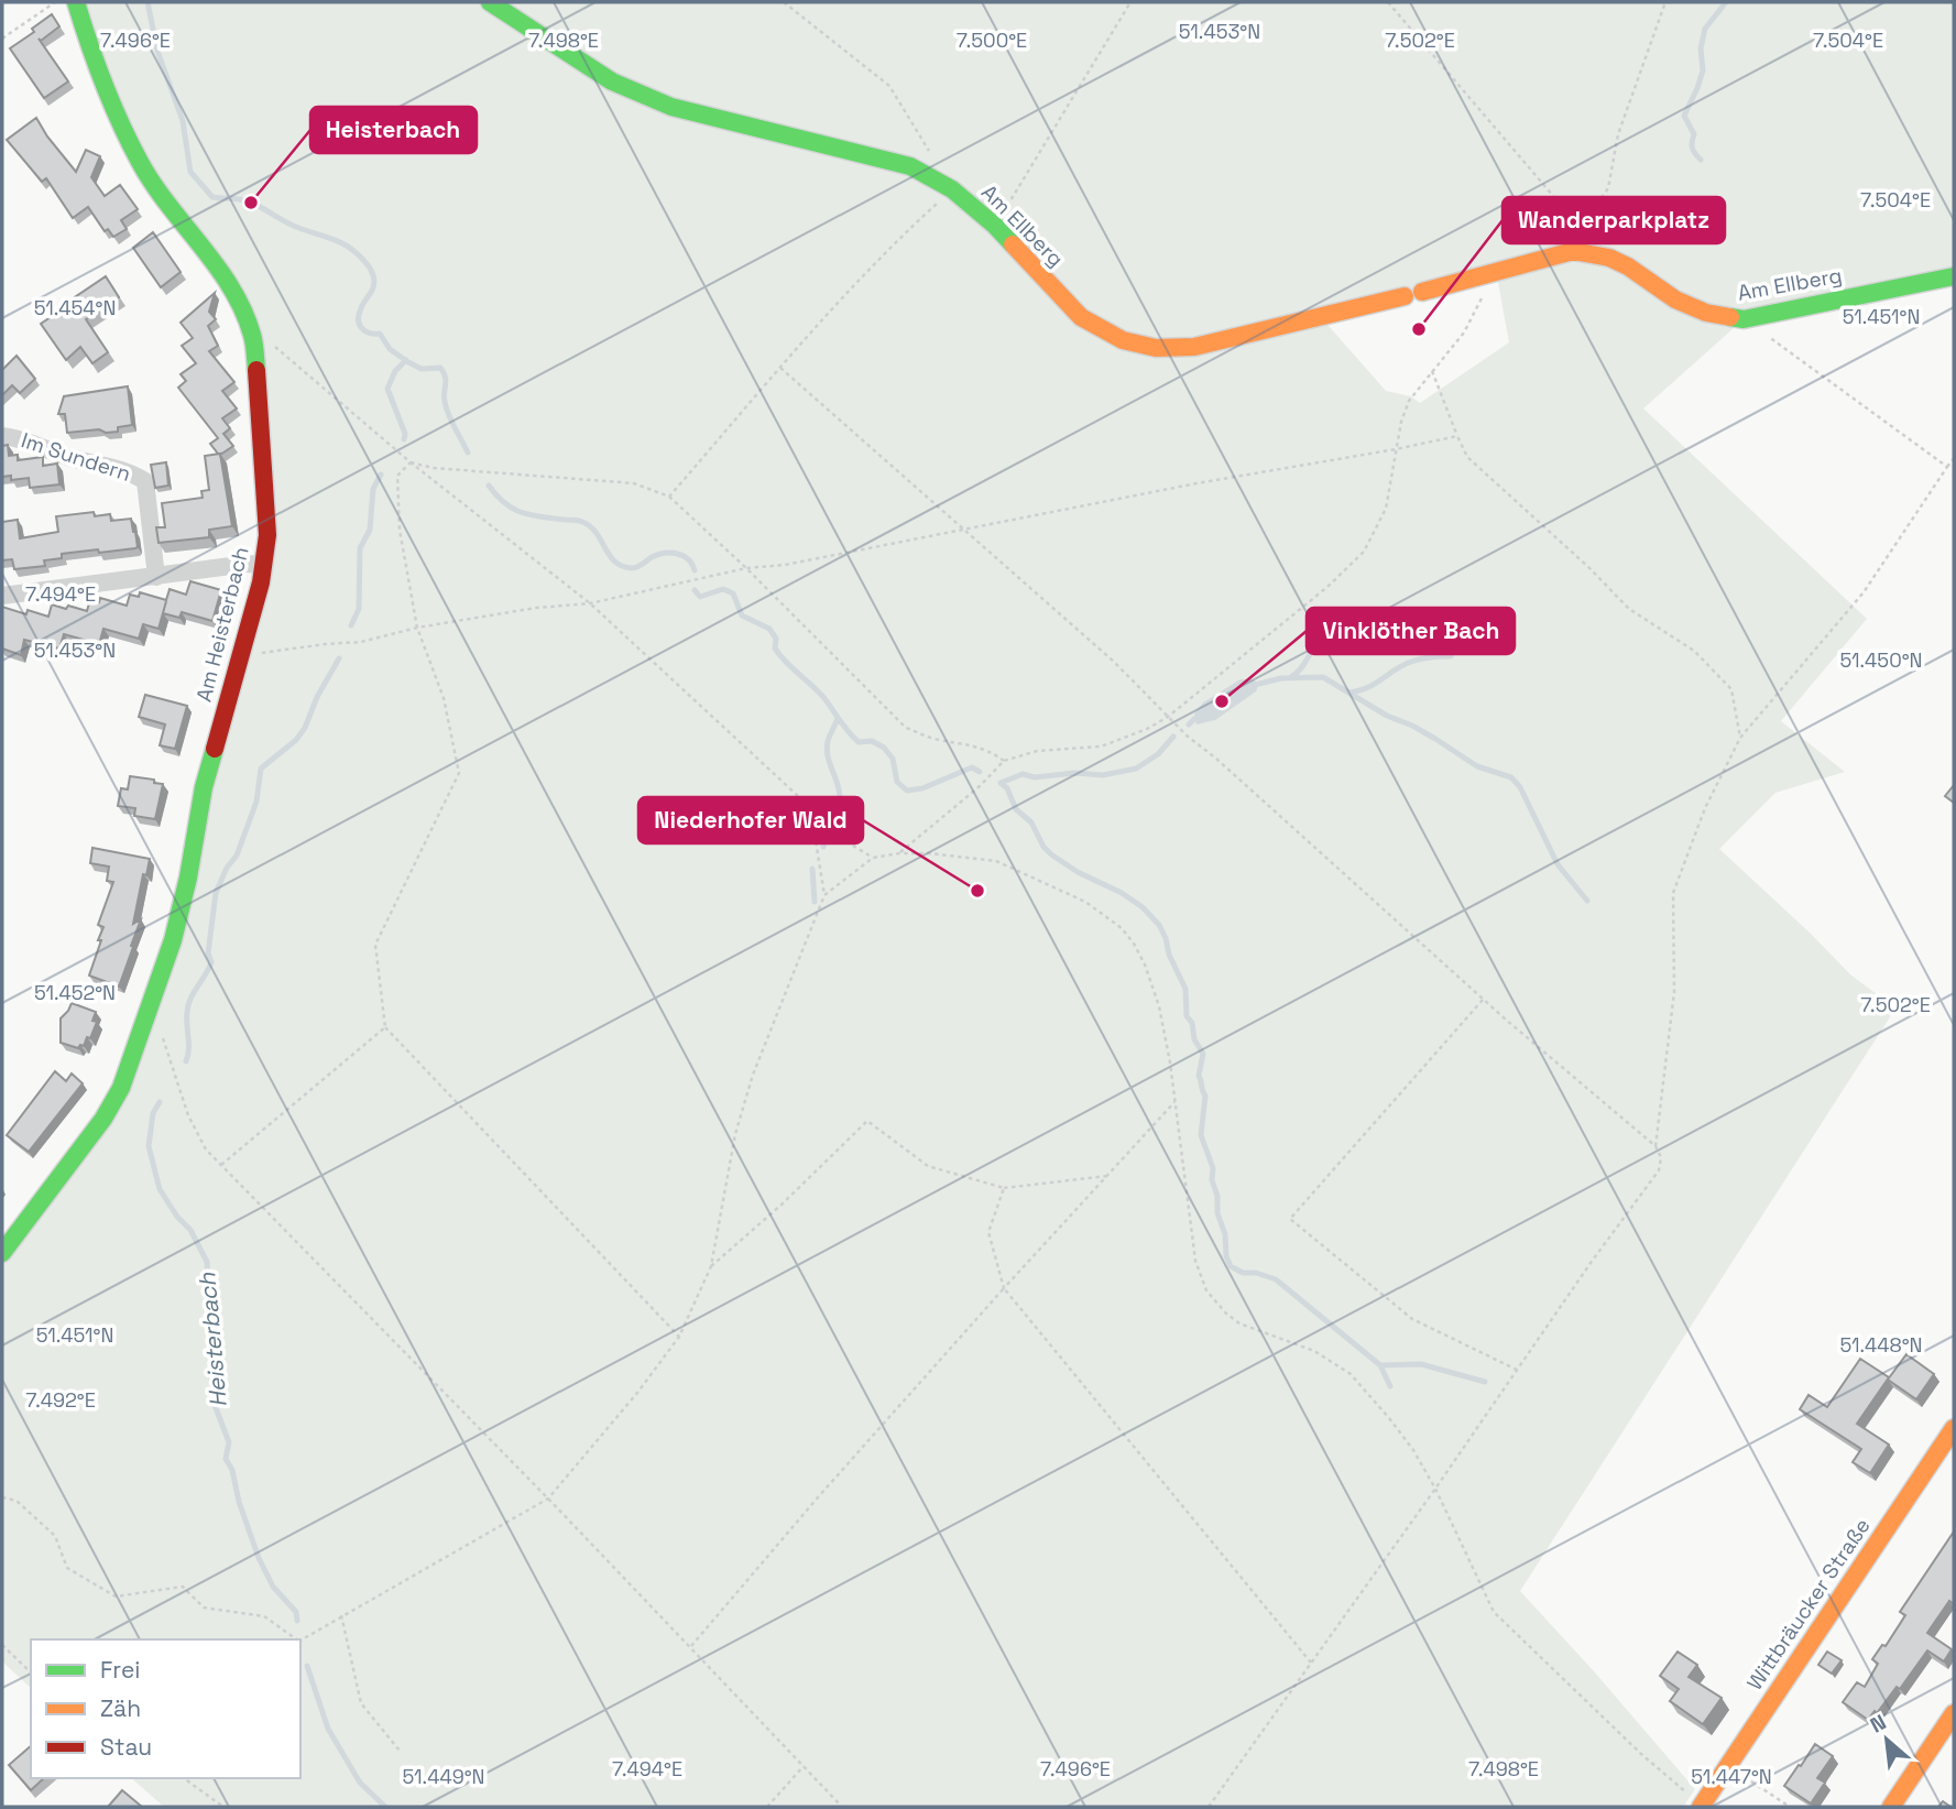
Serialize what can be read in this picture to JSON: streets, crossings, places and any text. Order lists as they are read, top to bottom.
{
  "streets": {
    "street": [
      "Am Ellberg",
      "Im Sundern",
      "Am Heisterbach",
      "Wittbräucker Straße"
    ]
  },
  "water": ["Heisterbach"],
  "places": [
    "Heisterbach",
    "Wanderparkplatz",
    "Vinklöther Bach",
    "Niederhofer Wald"
  ],
  "legend": ["Frei", "Zäh", "Stau"],
  "north": "top left",
  "coordinates": [
    "51.453°N",
    "7.496°E",
    "7.498°E",
    "7.500°E",
    "7.502°E",
    "7.504°E",
    "51.454°N",
    "51.451°N",
    "7.494°E",
    "51.450°N",
    "51.452°N",
    "51.448°N",
    "7.492°E",
    "51.449°N",
    "51.447°N"
  ]
}
